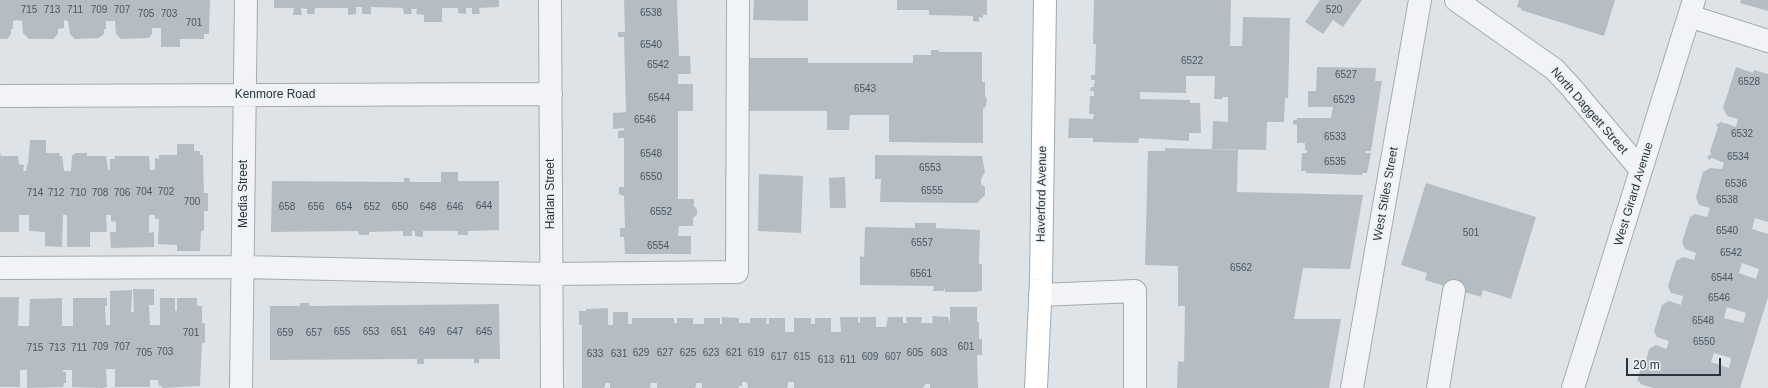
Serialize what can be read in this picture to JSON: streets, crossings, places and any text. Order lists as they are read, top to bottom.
{
  "streets": {
    "main road": ["Haverford Avenue"],
    "street": [
      "Kenmore Road",
      "North Daggett Street",
      "Media Street",
      "Harlan Street",
      "West Stiles Street",
      "West Girard Avenue"
    ]
  },
  "crossings": [
    ["Kenmore Road", "Media Street"],
    ["Kenmore Road", "Harlan Street"],
    ["North Daggett Street", "West Girard Avenue"]
  ],
  "house_numbers": [
    "715",
    "713",
    "711",
    "709",
    "707",
    "520",
    "6538",
    "705",
    "703",
    "701",
    "6540",
    "6522",
    "6542",
    "6527",
    "6528",
    "6543",
    "6544",
    "6529",
    "6546",
    "6532",
    "6533",
    "6548",
    "6534",
    "6535",
    "6553",
    "6550",
    "6536",
    "6555",
    "704",
    "702",
    "714",
    "712",
    "710",
    "708",
    "706",
    "6538",
    "700",
    "644",
    "658",
    "656",
    "654",
    "652",
    "650",
    "648",
    "646",
    "6552",
    "6540",
    "501",
    "6557",
    "6554",
    "6542",
    "6562",
    "6561",
    "6544",
    "6546",
    "6548",
    "655",
    "653",
    "651",
    "649",
    "647",
    "645",
    "701",
    "659",
    "657",
    "6550",
    "709",
    "707",
    "601",
    "715",
    "713",
    "711",
    "703",
    "705",
    "629",
    "627",
    "625",
    "623",
    "621",
    "619",
    "605",
    "603",
    "633",
    "631",
    "617",
    "615",
    "609",
    "607",
    "613",
    "611"
  ],
  "scale_bar": "20 m"
}
